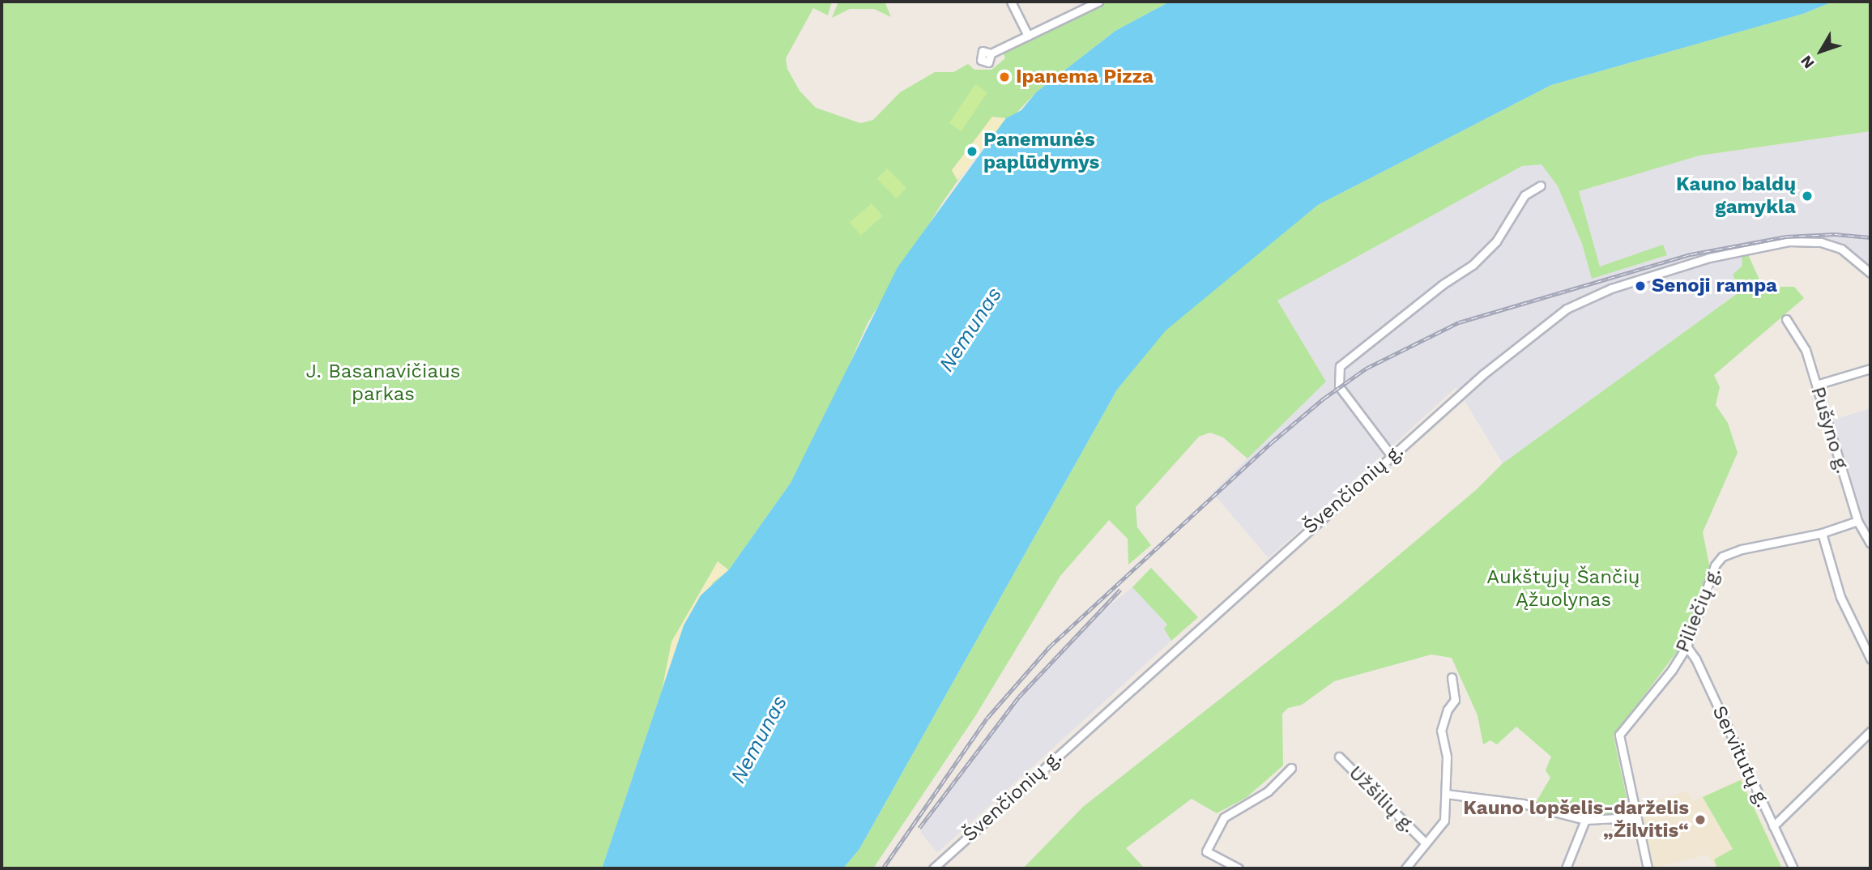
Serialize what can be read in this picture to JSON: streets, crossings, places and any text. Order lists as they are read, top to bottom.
{
  "streets": {
    "street": [
      "Pušyno g.",
      "Švenčionių g.",
      "Piliečių g.",
      "Servitutų g.",
      "Užšilių g."
    ]
  },
  "crossings": [
    ["Pušyno g.", "Piliečių g."],
    ["Piliečių g.", "Servitutų g."]
  ],
  "water": ["Nemunas"],
  "parks": ["J. Basanavičiaus parkas", "Aukštųjų Šančių Ąžuolynas"],
  "places": [
    "Ipanema Pizza",
    "Panemunės paplūdymys",
    "Kauno baldų gamykla",
    "Senoji rampa",
    "Kauno lopšelis-darželis „Žilvitis“"
  ],
  "north": "bottom left"
}
